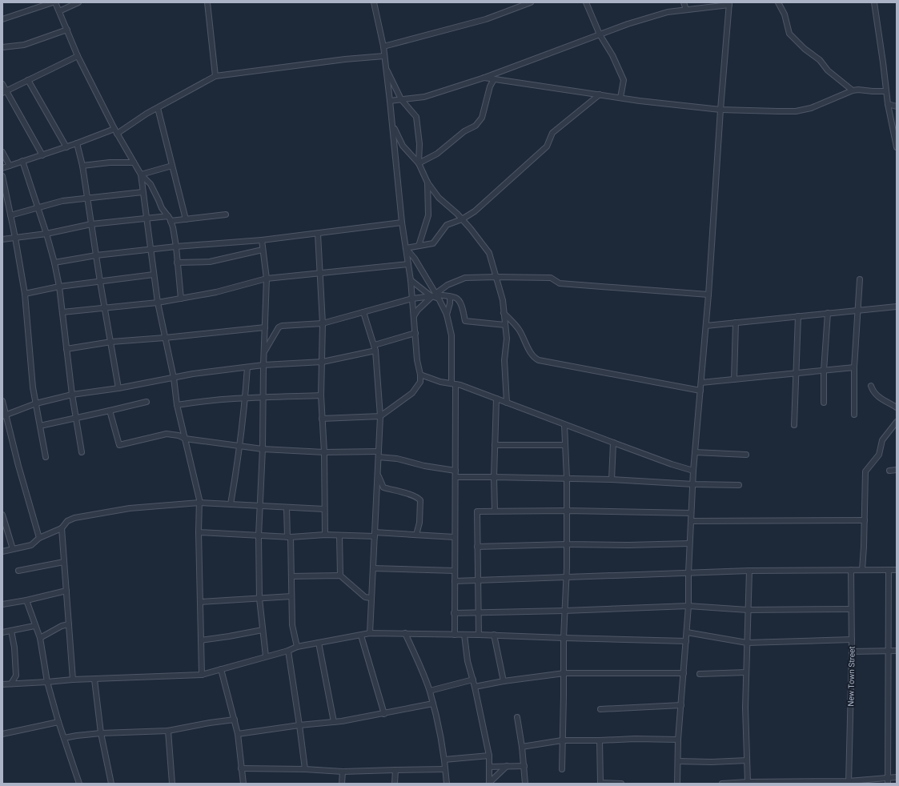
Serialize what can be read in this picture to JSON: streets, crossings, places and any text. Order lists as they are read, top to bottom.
{
  "streets": {
    "street": ["New Town Street"]
  }
}
